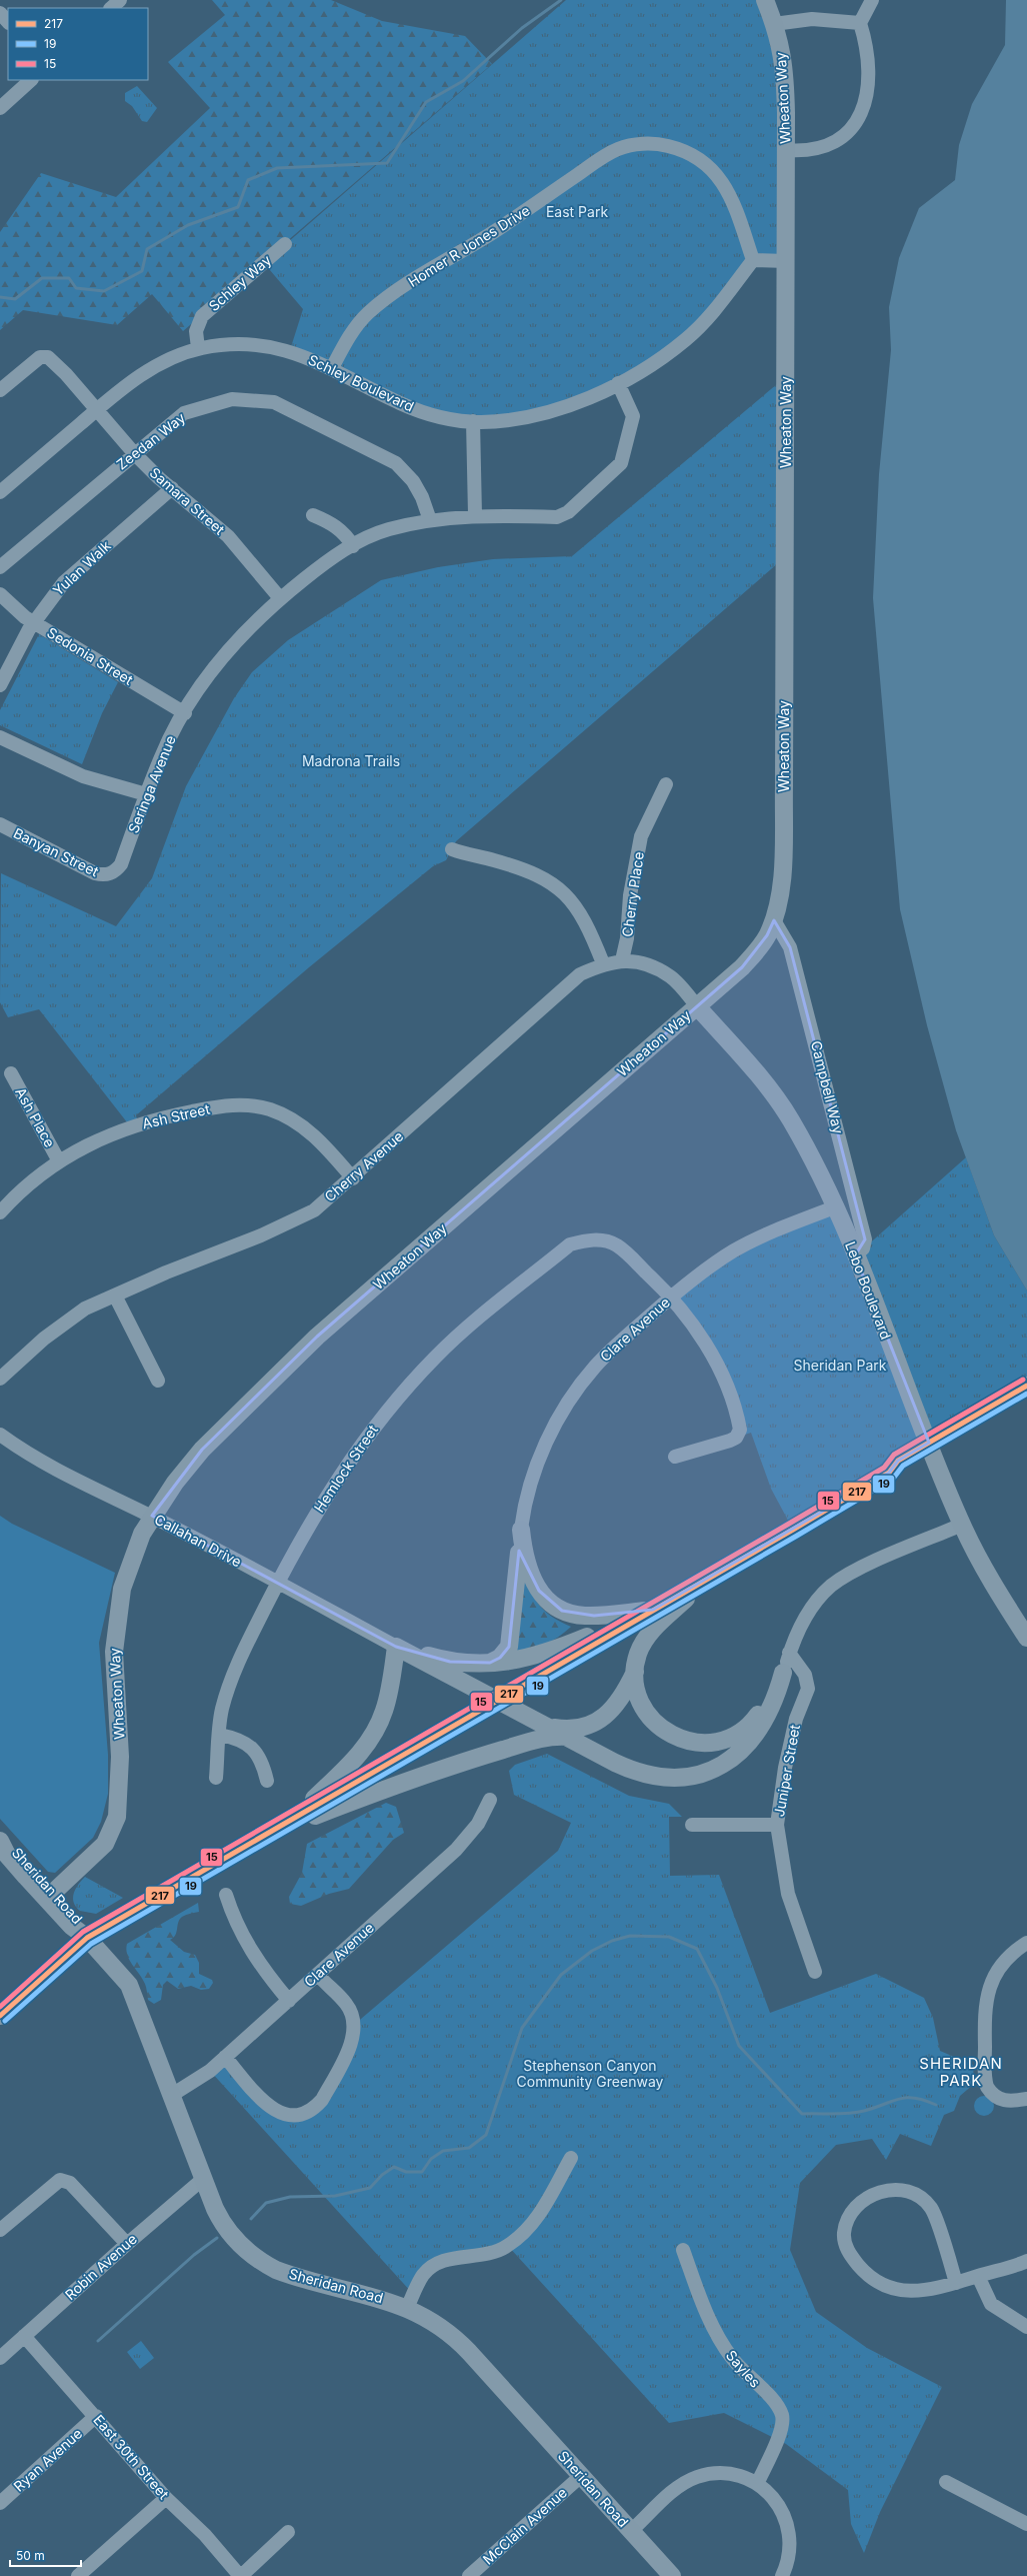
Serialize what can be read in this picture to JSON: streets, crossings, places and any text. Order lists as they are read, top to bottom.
{
  "streets": {
    "main road": ["Wheaton Way", "Lebo Boulevard", "Sheridan Road"],
    "street": [
      "Homer R Jones Drive",
      "Schley Way",
      "Schley Boulevard",
      "Zeedan Way",
      "Samara Street",
      "Yulan Walk",
      "Sedonia Street",
      "Seringa Avenue",
      "Banyan Street",
      "Cherry Place",
      "Campbell Way",
      "Ash Street",
      "Ash Place",
      "Cherry Avenue",
      "Clare Avenue",
      "Hemlock Street",
      "Callahan Drive",
      "Juniper Street",
      "Robin Avenue",
      "Sayles",
      "East 30th Street",
      "Ryan Avenue",
      "McClain Avenue"
    ]
  },
  "crossings": [
    ["Wheaton Way", "Campbell Way"],
    ["Wheaton Way", "Cherry Avenue"],
    ["Wheaton Way", "Lebo Boulevard"],
    ["Wheaton Way", "Callahan Drive"],
    ["Wheaton Way", "Sheridan Road"],
    ["Homer R Jones Drive", "Schley Boulevard"],
    ["Schley Way", "Schley Boulevard"],
    ["Schley Boulevard", "Samara Street"],
    ["Schley Boulevard", "Seringa Avenue"],
    ["Zeedan Way", "Samara Street"],
    ["Zeedan Way", "Seringa Avenue"],
    ["Samara Street", "Yulan Walk"],
    ["Samara Street", "Seringa Avenue"],
    ["Yulan Walk", "Sedonia Street"],
    ["Sedonia Street", "Seringa Avenue"],
    ["Seringa Avenue", "Banyan Street"],
    ["Cherry Place", "Cherry Avenue"],
    ["Campbell Way", "Lebo Boulevard"],
    ["Ash Street", "Ash Place"],
    ["Ash Street", "Cherry Avenue"],
    ["Cherry Avenue", "Lebo Boulevard"],
    ["Lebo Boulevard", "Clare Avenue"],
    ["Clare Avenue", "Hemlock Street"],
    ["Clare Avenue", "Sheridan Road"],
    ["Hemlock Street", "Callahan Drive"],
    ["Sheridan Road", "Robin Avenue"],
    ["Sheridan Road", "McClain Avenue"],
    ["Robin Avenue", "East 30th Street"],
    ["East 30th Street", "Ryan Avenue"]
  ],
  "districts": ["SHERIDAN PARK"],
  "parks": [
    "East Park",
    "Madrona Trails",
    "Sheridan Park",
    "Stephenson Canyon Community Greenway"
  ],
  "lines": ["transit line 15", "transit line 217", "transit line 19"],
  "legend": ["217", "19", "15"],
  "scale_bar": "50 m"
}
